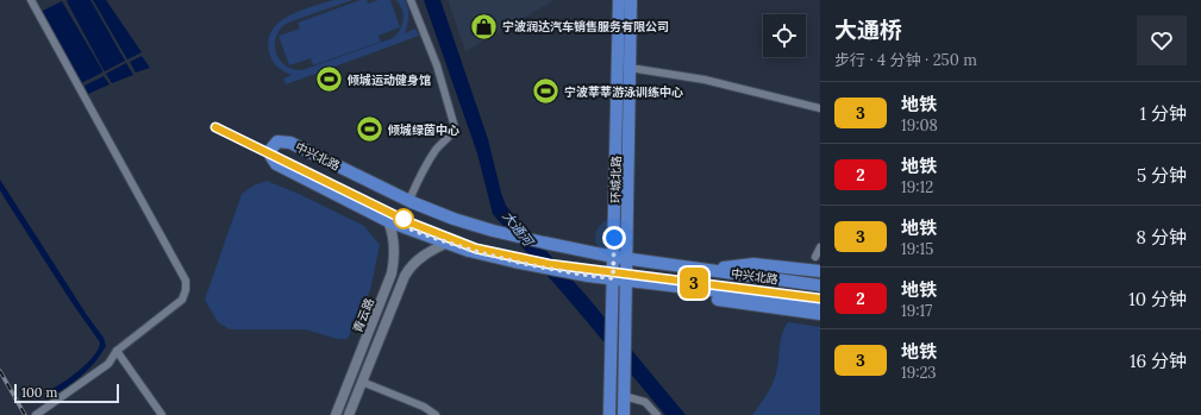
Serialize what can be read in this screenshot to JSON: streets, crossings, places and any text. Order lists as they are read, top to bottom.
{
  "streets": {
    "main road": ["中兴北路", "环城北路"],
    "street": ["青云路"]
  },
  "crossings": [
    ["中兴北路", "环城北路"],
    ["中兴北路", "青云路"]
  ],
  "water": ["大通河"],
  "places": {
    "shop": ["宁波润达汽车销售服务有限公司"],
    "sports": ["倾城运动健身馆", "宁波莘莘游泳训练中心", "倾城绿茵中心"]
  },
  "lines": ["metro line 3"],
  "scale_bar": "100 m",
  "page": {
    "on_map": "3",
    "heading": ["大通桥", "步行 · 4 分钟 · 250 m"],
    "list": [
      {
        "mark": "3",
        "name": "地铁",
        "note": "19:08",
        "value": "1 分钟"
      },
      {
        "mark": "2",
        "name": "地铁",
        "note": "19:12",
        "value": "5 分钟"
      },
      {
        "mark": "3",
        "name": "地铁",
        "note": "19:15",
        "value": "8 分钟"
      },
      {
        "mark": "2",
        "name": "地铁",
        "note": "19:17",
        "value": "10 分钟"
      },
      {
        "mark": "3",
        "name": "地铁",
        "note": "19:23",
        "value": "16 分钟"
      }
    ],
    "scale": "100 m"
  }
}
